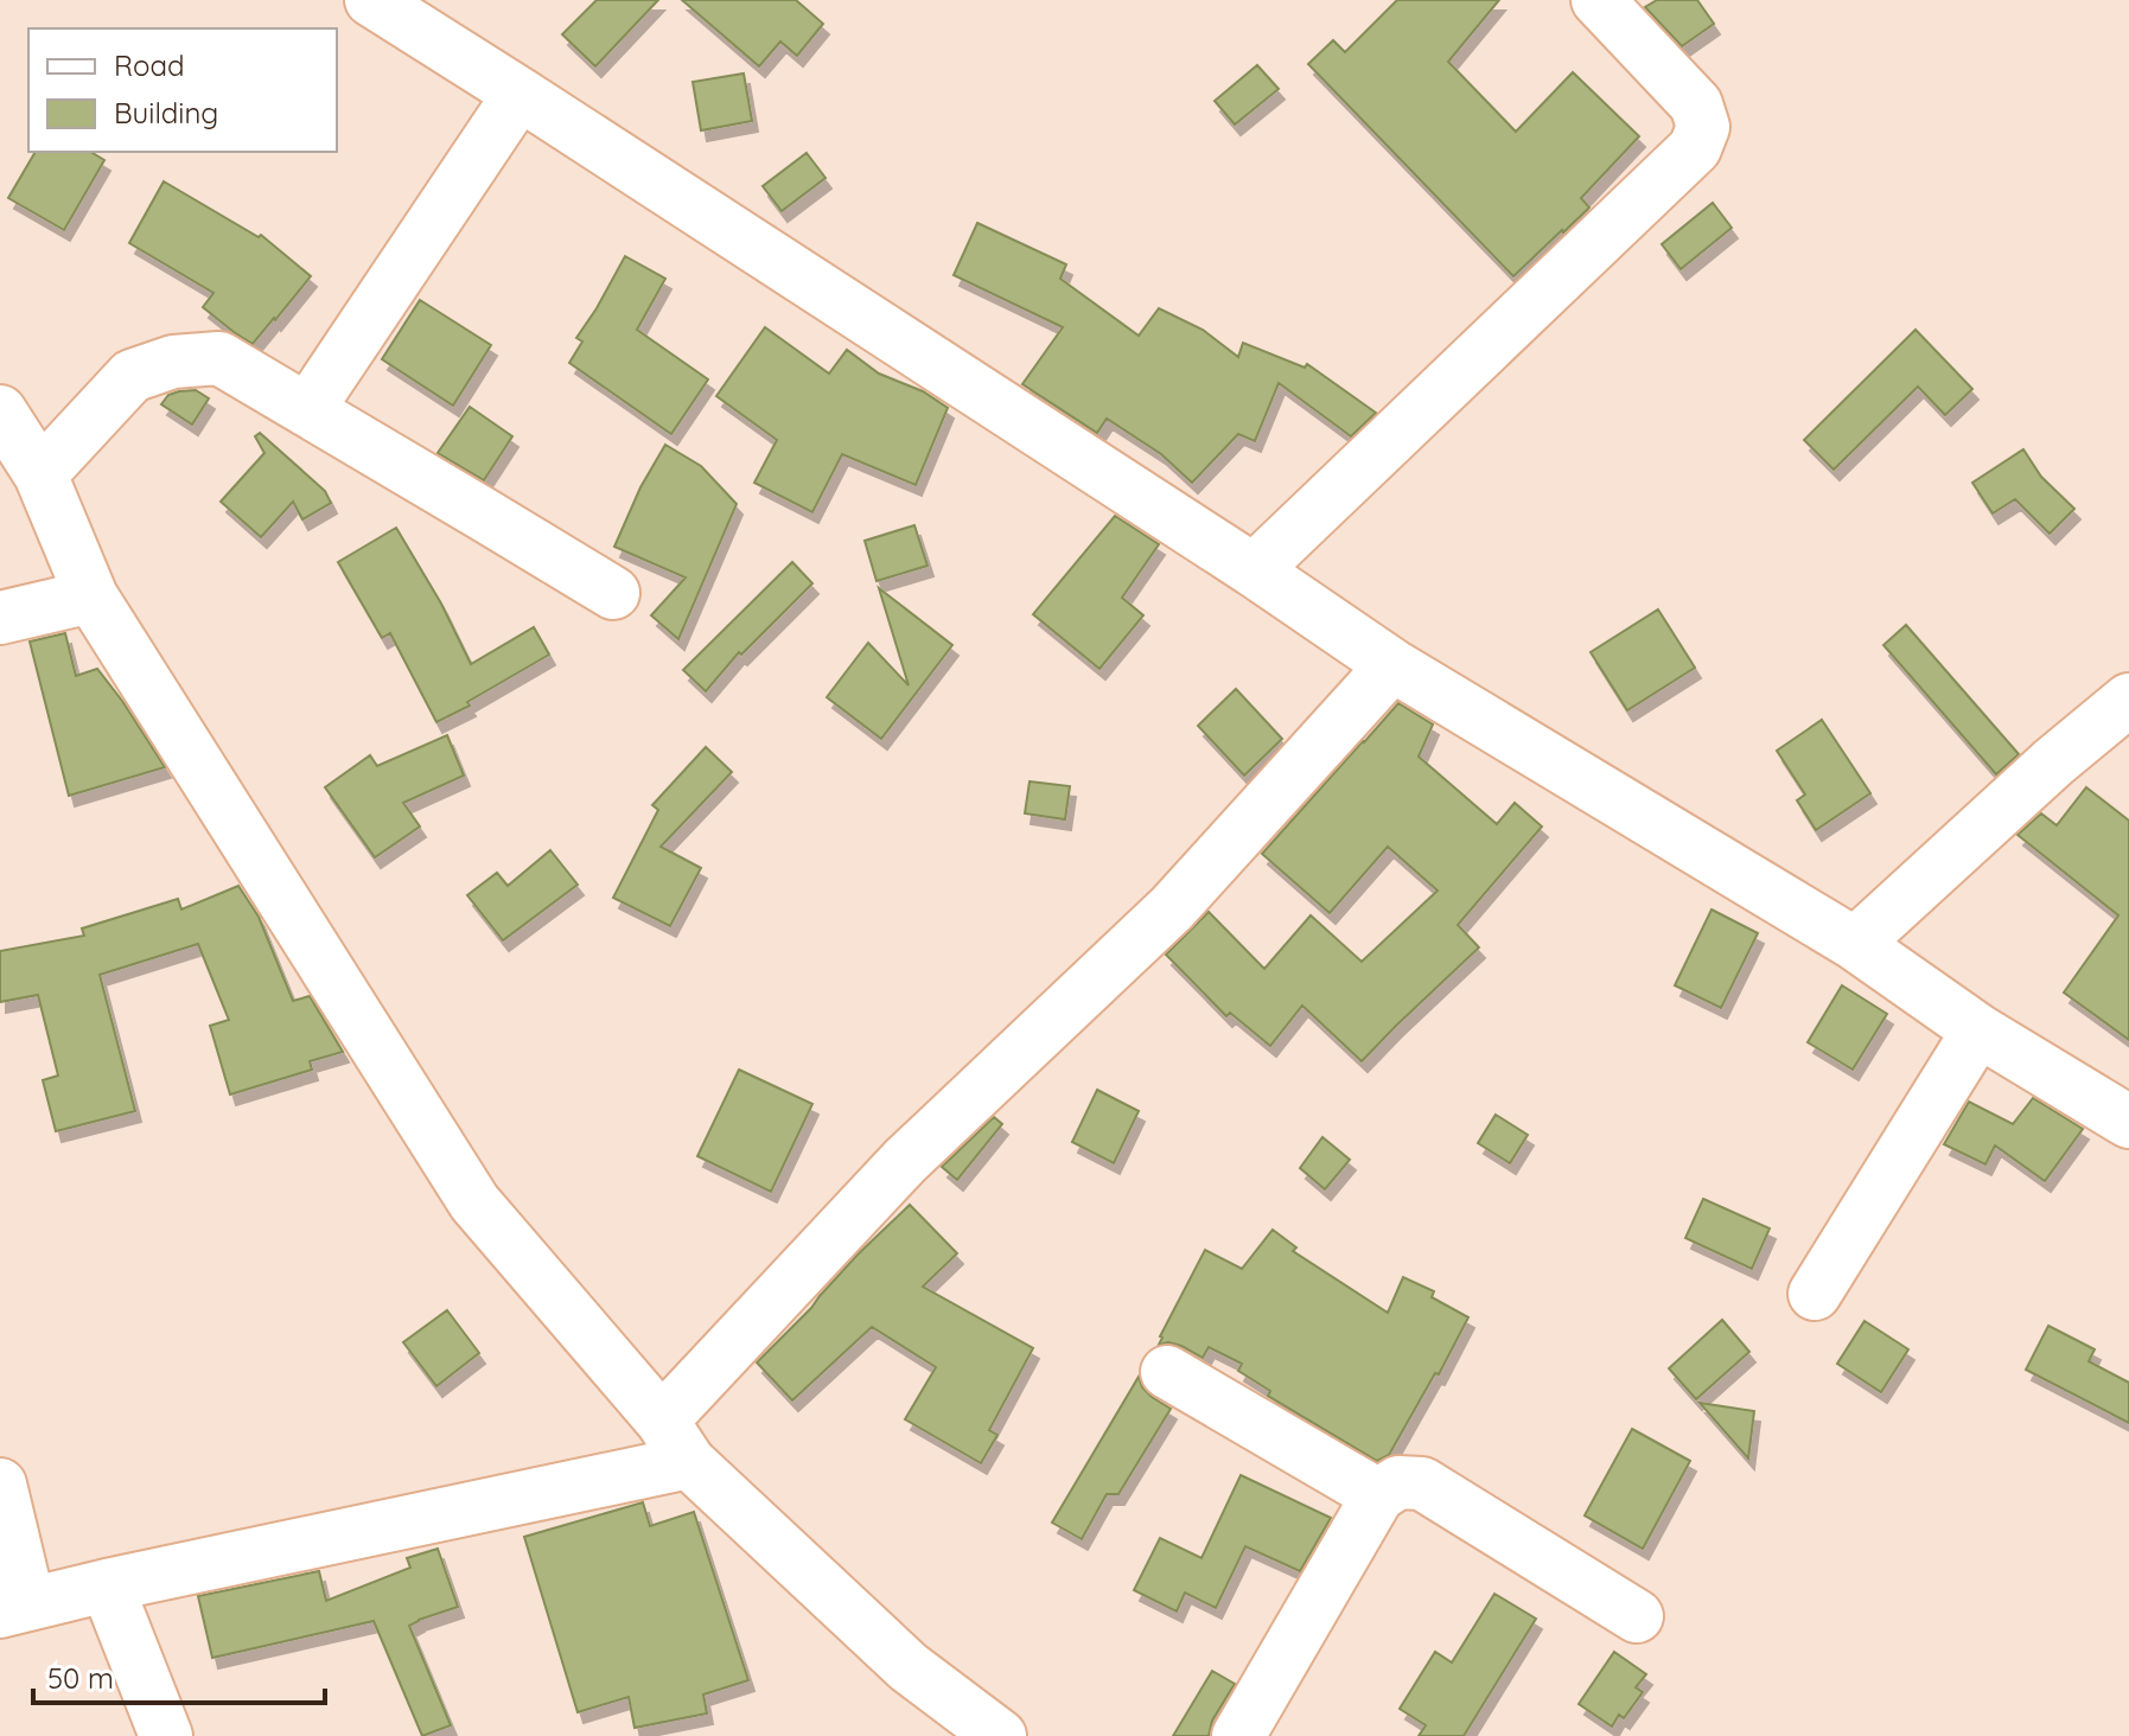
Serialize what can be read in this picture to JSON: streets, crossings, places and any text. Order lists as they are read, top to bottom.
{
  "legend": ["Road", "Building"],
  "scale_bar": "50 m"
}
